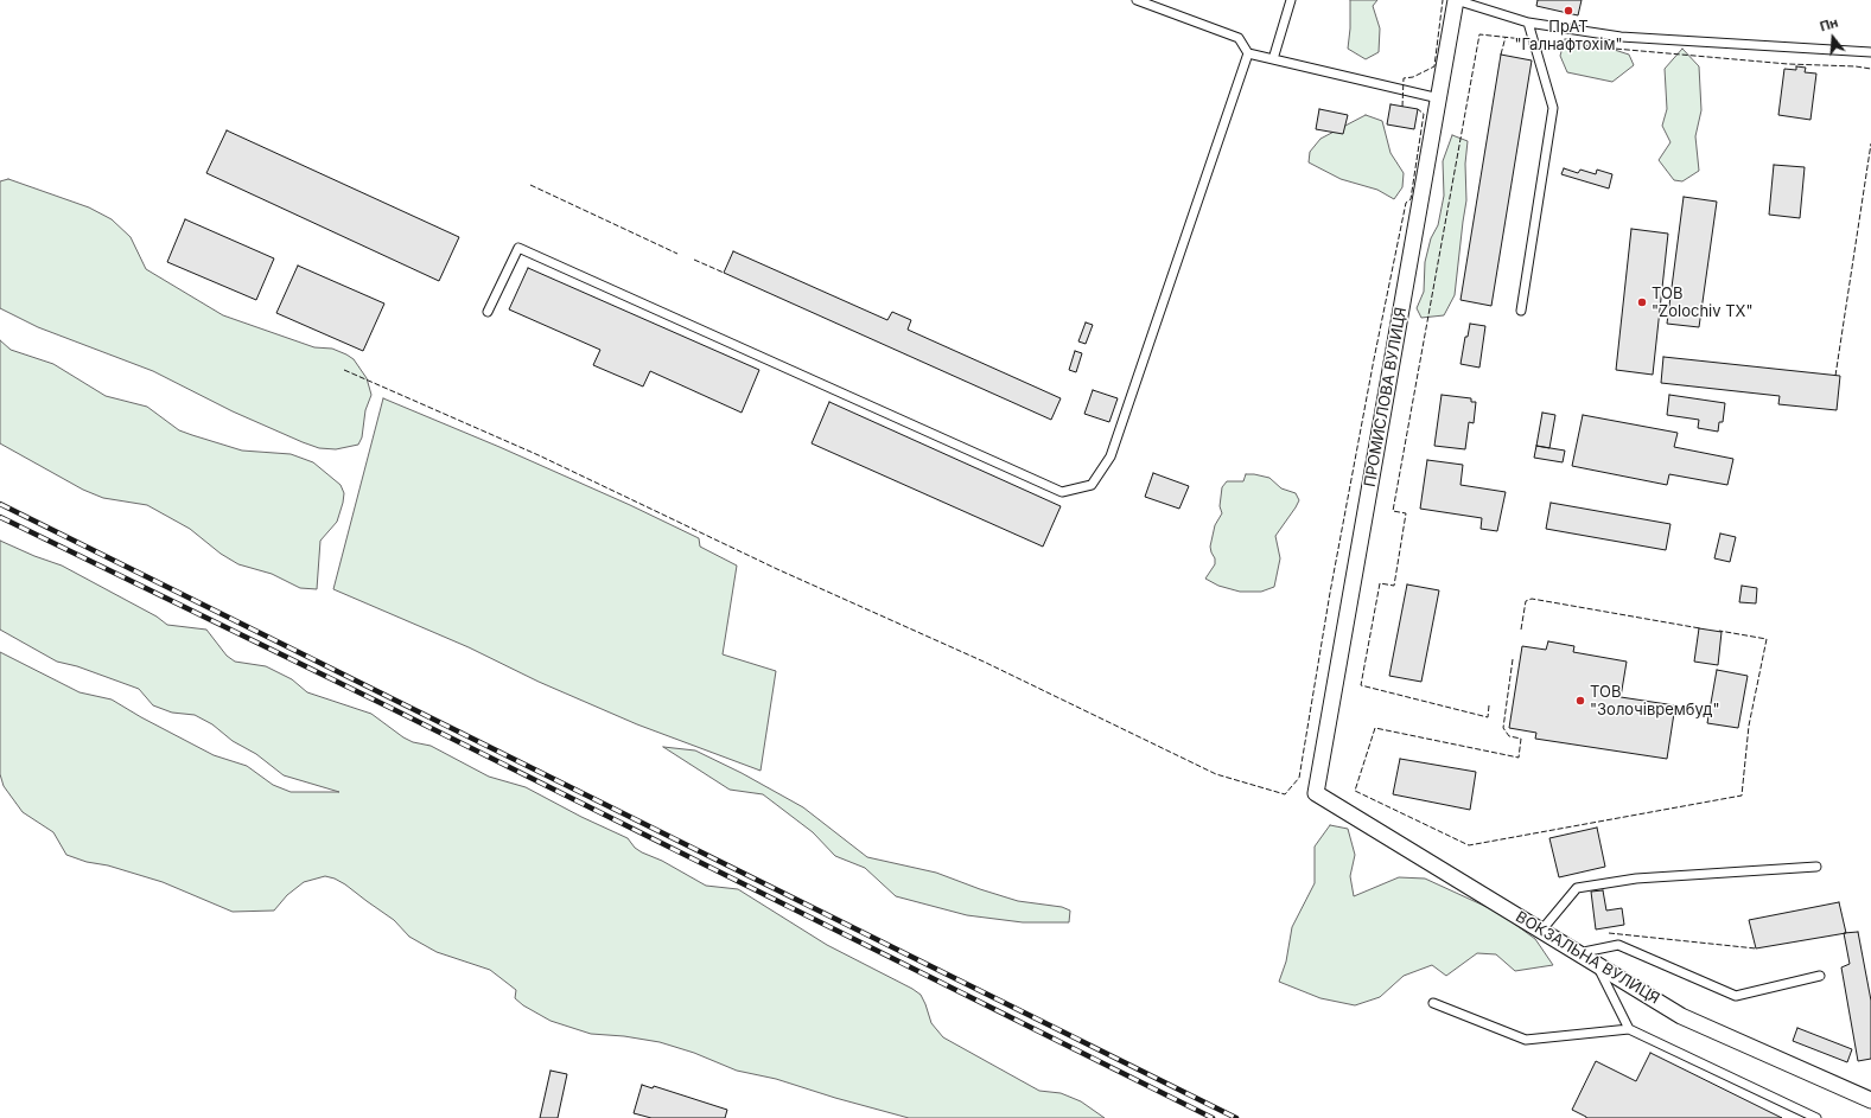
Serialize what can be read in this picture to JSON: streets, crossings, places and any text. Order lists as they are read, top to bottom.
{
  "streets": {
    "street": ["ПРОМИСЛОВА ВУЛИЦЯ", "ВОКЗАЛЬНА ВУЛИЦЯ"]
  },
  "crossings": [
    ["ПРОМИСЛОВА ВУЛИЦЯ", "ВОКЗАЛЬНА ВУЛИЦЯ"]
  ],
  "places": ["ПрАТ \"Галнафтохім\"", "ТОВ \"Zolochiv TX\"", "ТОВ \"Золочіврембуд\""],
  "north": "top"
}
